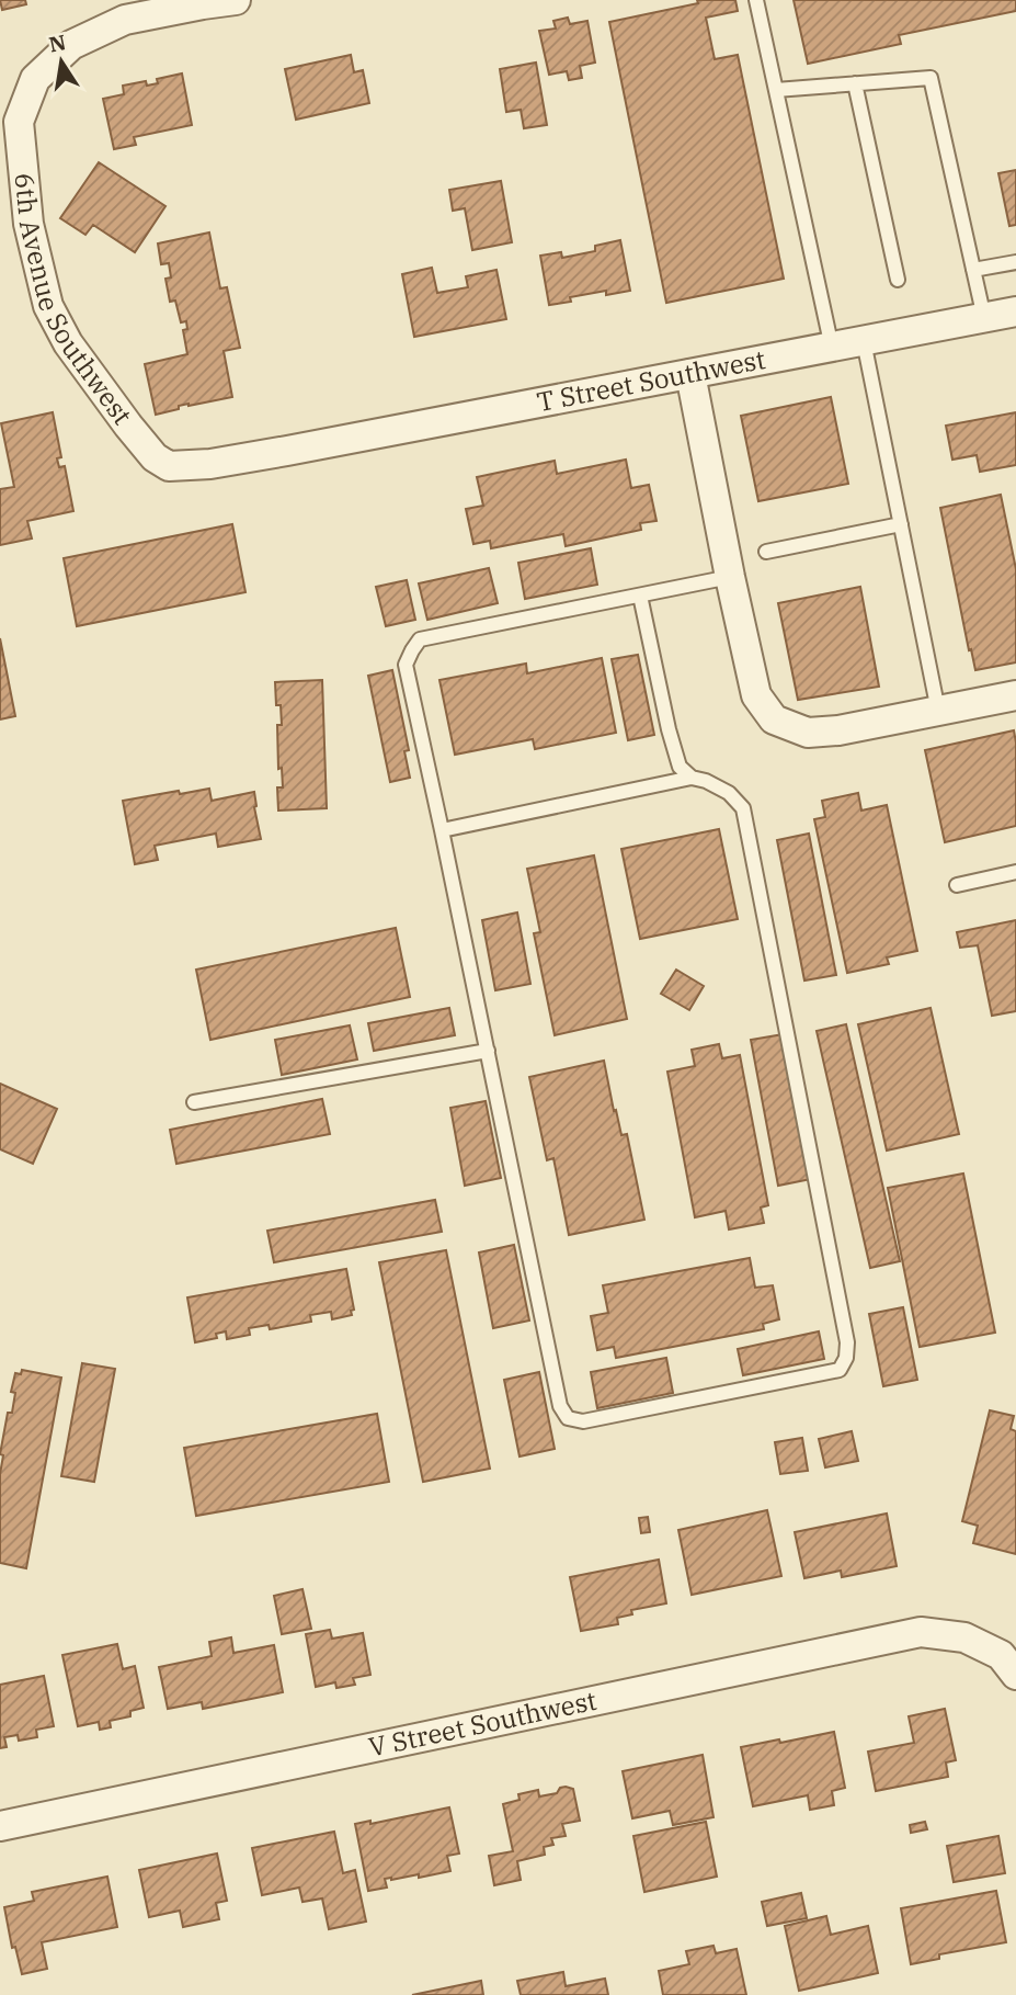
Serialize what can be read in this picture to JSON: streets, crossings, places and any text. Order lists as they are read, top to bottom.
{
  "streets": {
    "street": ["6th Avenue Southwest", "T Street Southwest", "V Street Southwest"]
  },
  "crossings": [
    ["6th Avenue Southwest", "T Street Southwest"]
  ],
  "north": "top"
}
